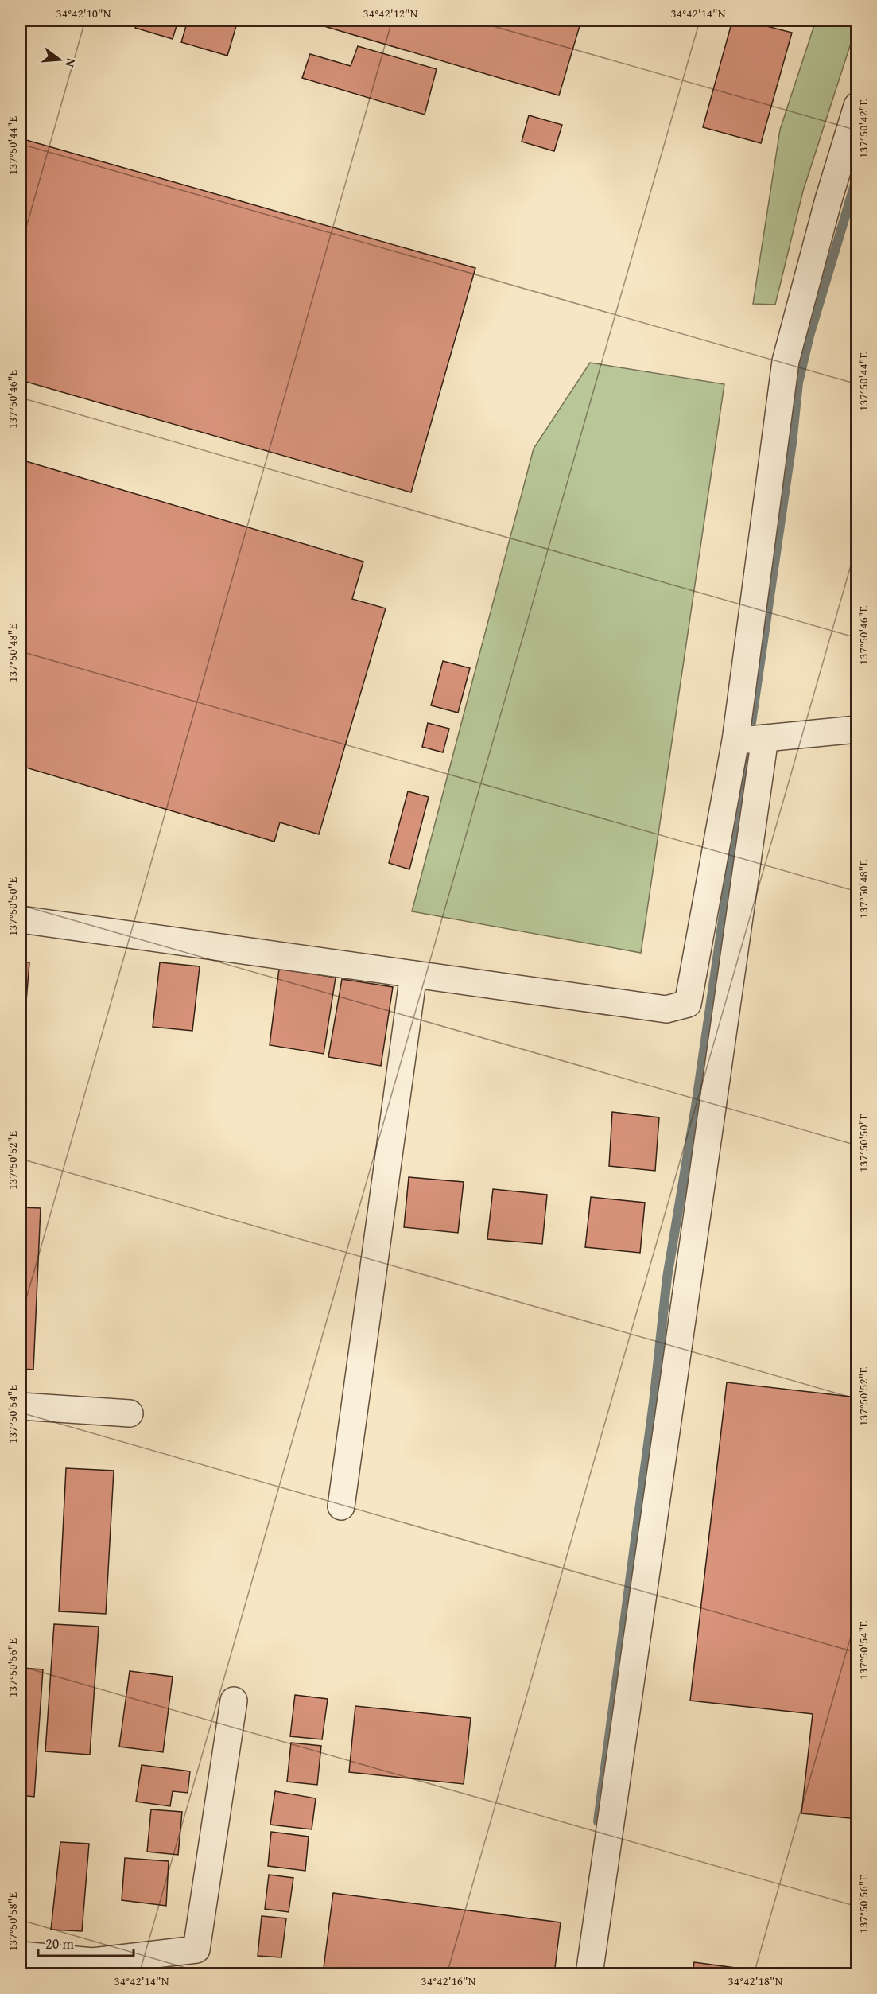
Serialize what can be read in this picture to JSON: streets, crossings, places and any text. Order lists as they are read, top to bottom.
{
  "scale_bar": "20 m",
  "north": "right",
  "coordinates": [
    "34°42'10\"N",
    "34°42'12\"N",
    "34°42'14\"N",
    "137°50'42\"E",
    "137°50'44\"E",
    "137°50'46\"E",
    "137°50'48\"E",
    "137°50'50\"E",
    "137°50'52\"E",
    "137°50'54\"E",
    "137°50'56\"E",
    "137°50'58\"E",
    "34°42'16\"N",
    "34°42'18\"N"
  ]
}
